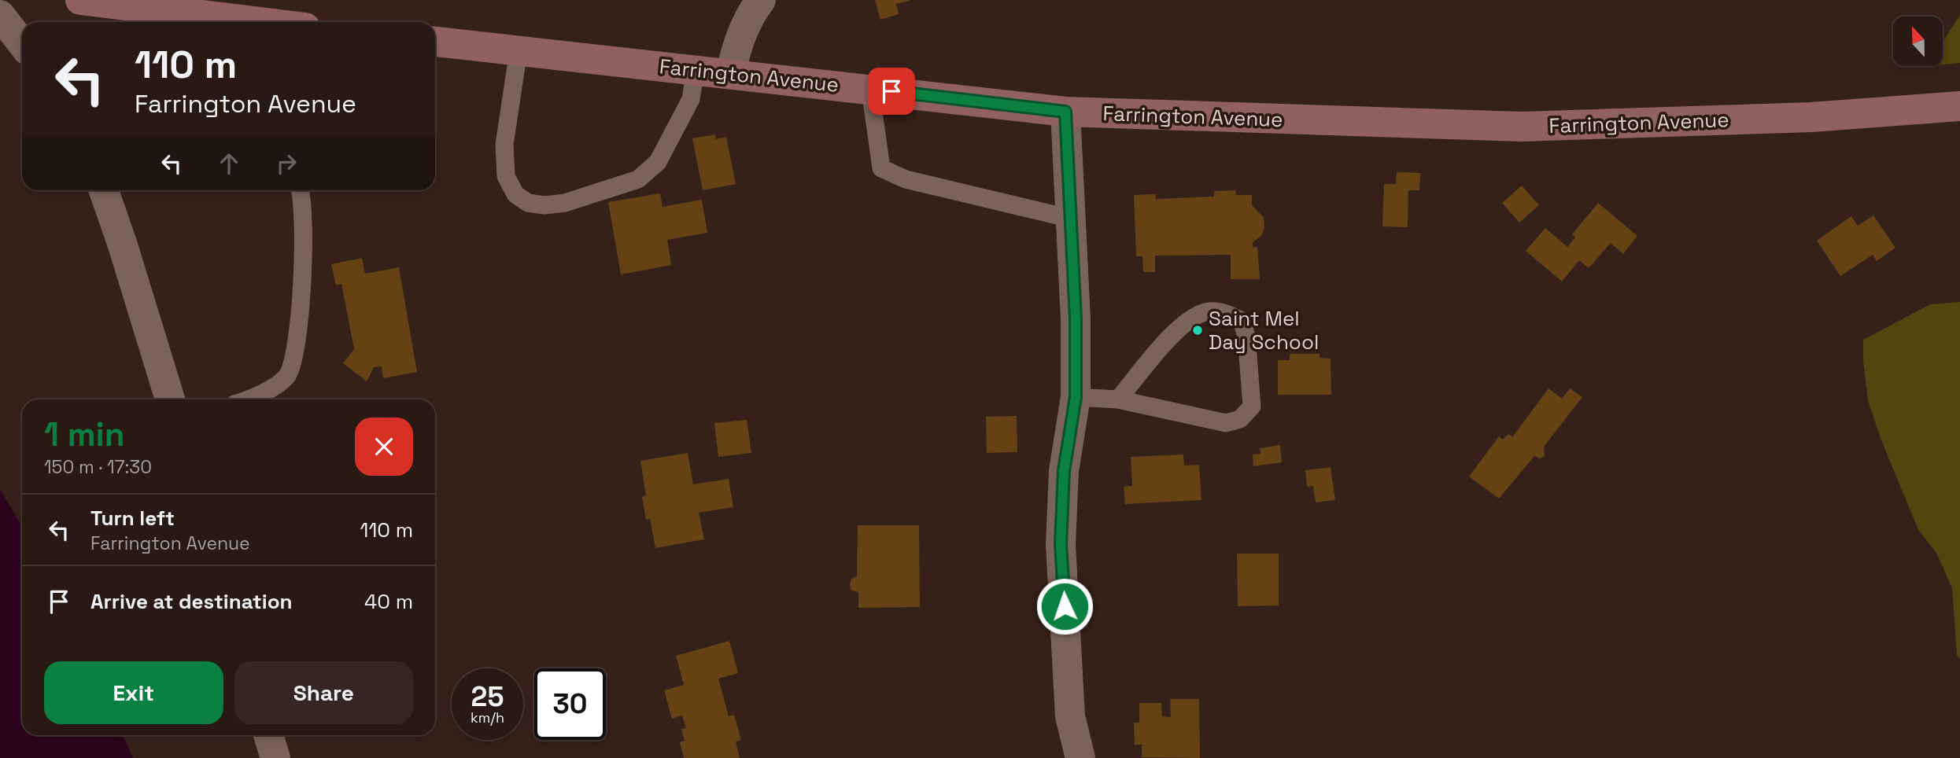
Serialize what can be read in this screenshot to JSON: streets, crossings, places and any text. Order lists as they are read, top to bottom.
{
  "streets": {
    "main road": ["Farrington Avenue"]
  },
  "places": ["Saint Mel Day School"],
  "north": "top",
  "page": {
    "turn": ["110 m", "Farrington Avenue"],
    "heading": ["1 min", "150 m · 17:30"],
    "list": [
      {
        "name": "Turn left",
        "note": "Farrington Avenue",
        "value": "110 m"
      },
      {
        "name": "Arrive at destination",
        "value": "40 m"
      }
    ],
    "buttons": ["Exit", "Share"],
    "speed": "25 km/h",
    "limit": "30"
  }
}
